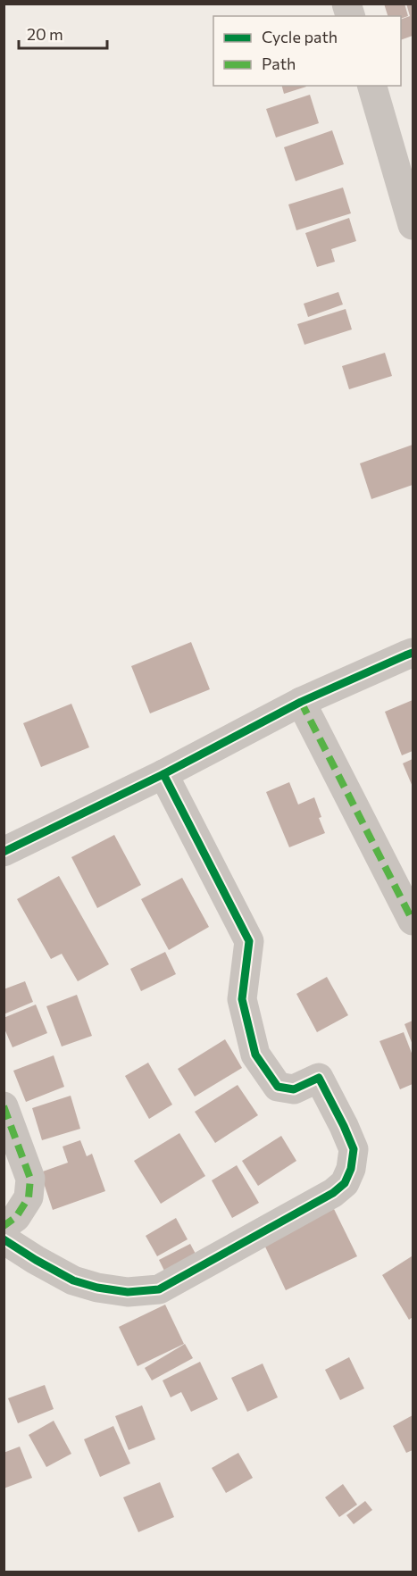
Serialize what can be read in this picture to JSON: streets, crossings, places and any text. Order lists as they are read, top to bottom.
{
  "legend": ["Cycle path", "Path"],
  "scale_bar": "20 m"
}
